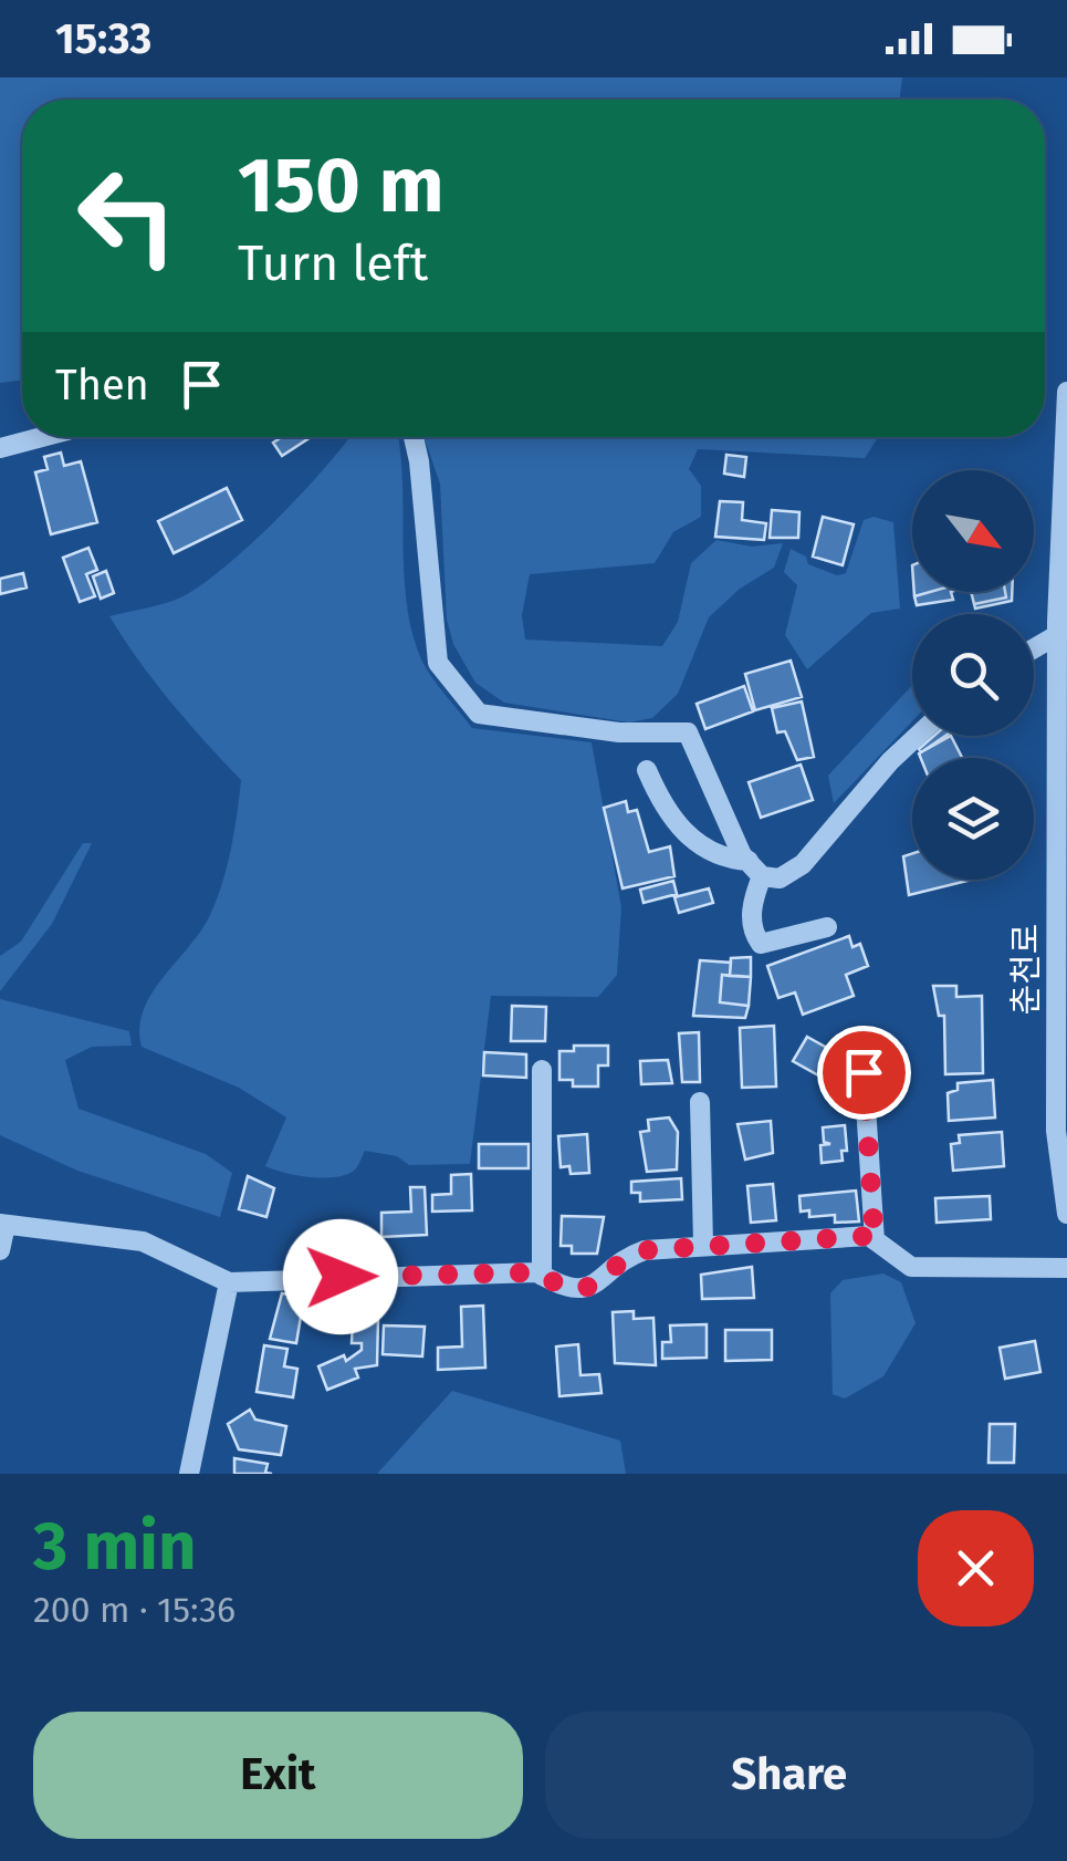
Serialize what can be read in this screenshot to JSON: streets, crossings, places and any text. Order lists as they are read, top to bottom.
{
  "streets": {
    "street": ["춘천로"]
  },
  "north": "bottom right",
  "page": {
    "status": "15:33",
    "turn": ["150 m", "Turn left"],
    "then": "Then",
    "heading": ["3 min", "200 m · 15:36"],
    "buttons": ["Exit", "Share"]
  }
}
